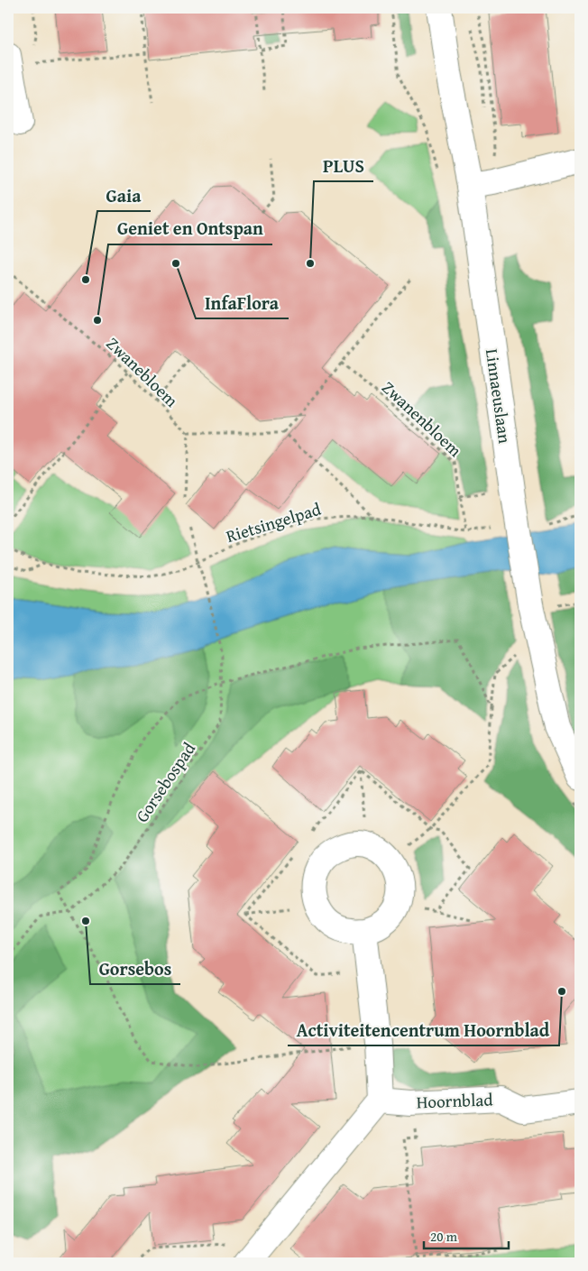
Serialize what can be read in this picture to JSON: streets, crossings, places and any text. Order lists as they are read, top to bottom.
{
  "streets": {
    "street": ["Linnaeuslaan", "Hoornblad"],
    "path": [
      "Zwanebloem",
      "Zwanenbloem",
      "Rietsingelpad",
      "Gorsebospad"
    ]
  },
  "crossings": [
    ["Zwanenbloem", "Rietsingelpad"],
    ["Rietsingelpad", "Gorsebospad"]
  ],
  "places": [
    "InfaFlora",
    "PLUS",
    "Gaia",
    "Geniet en Ontspan",
    "Gorsebos",
    "Activiteitencentrum Hoornblad"
  ],
  "scale_bar": "20 m"
}
